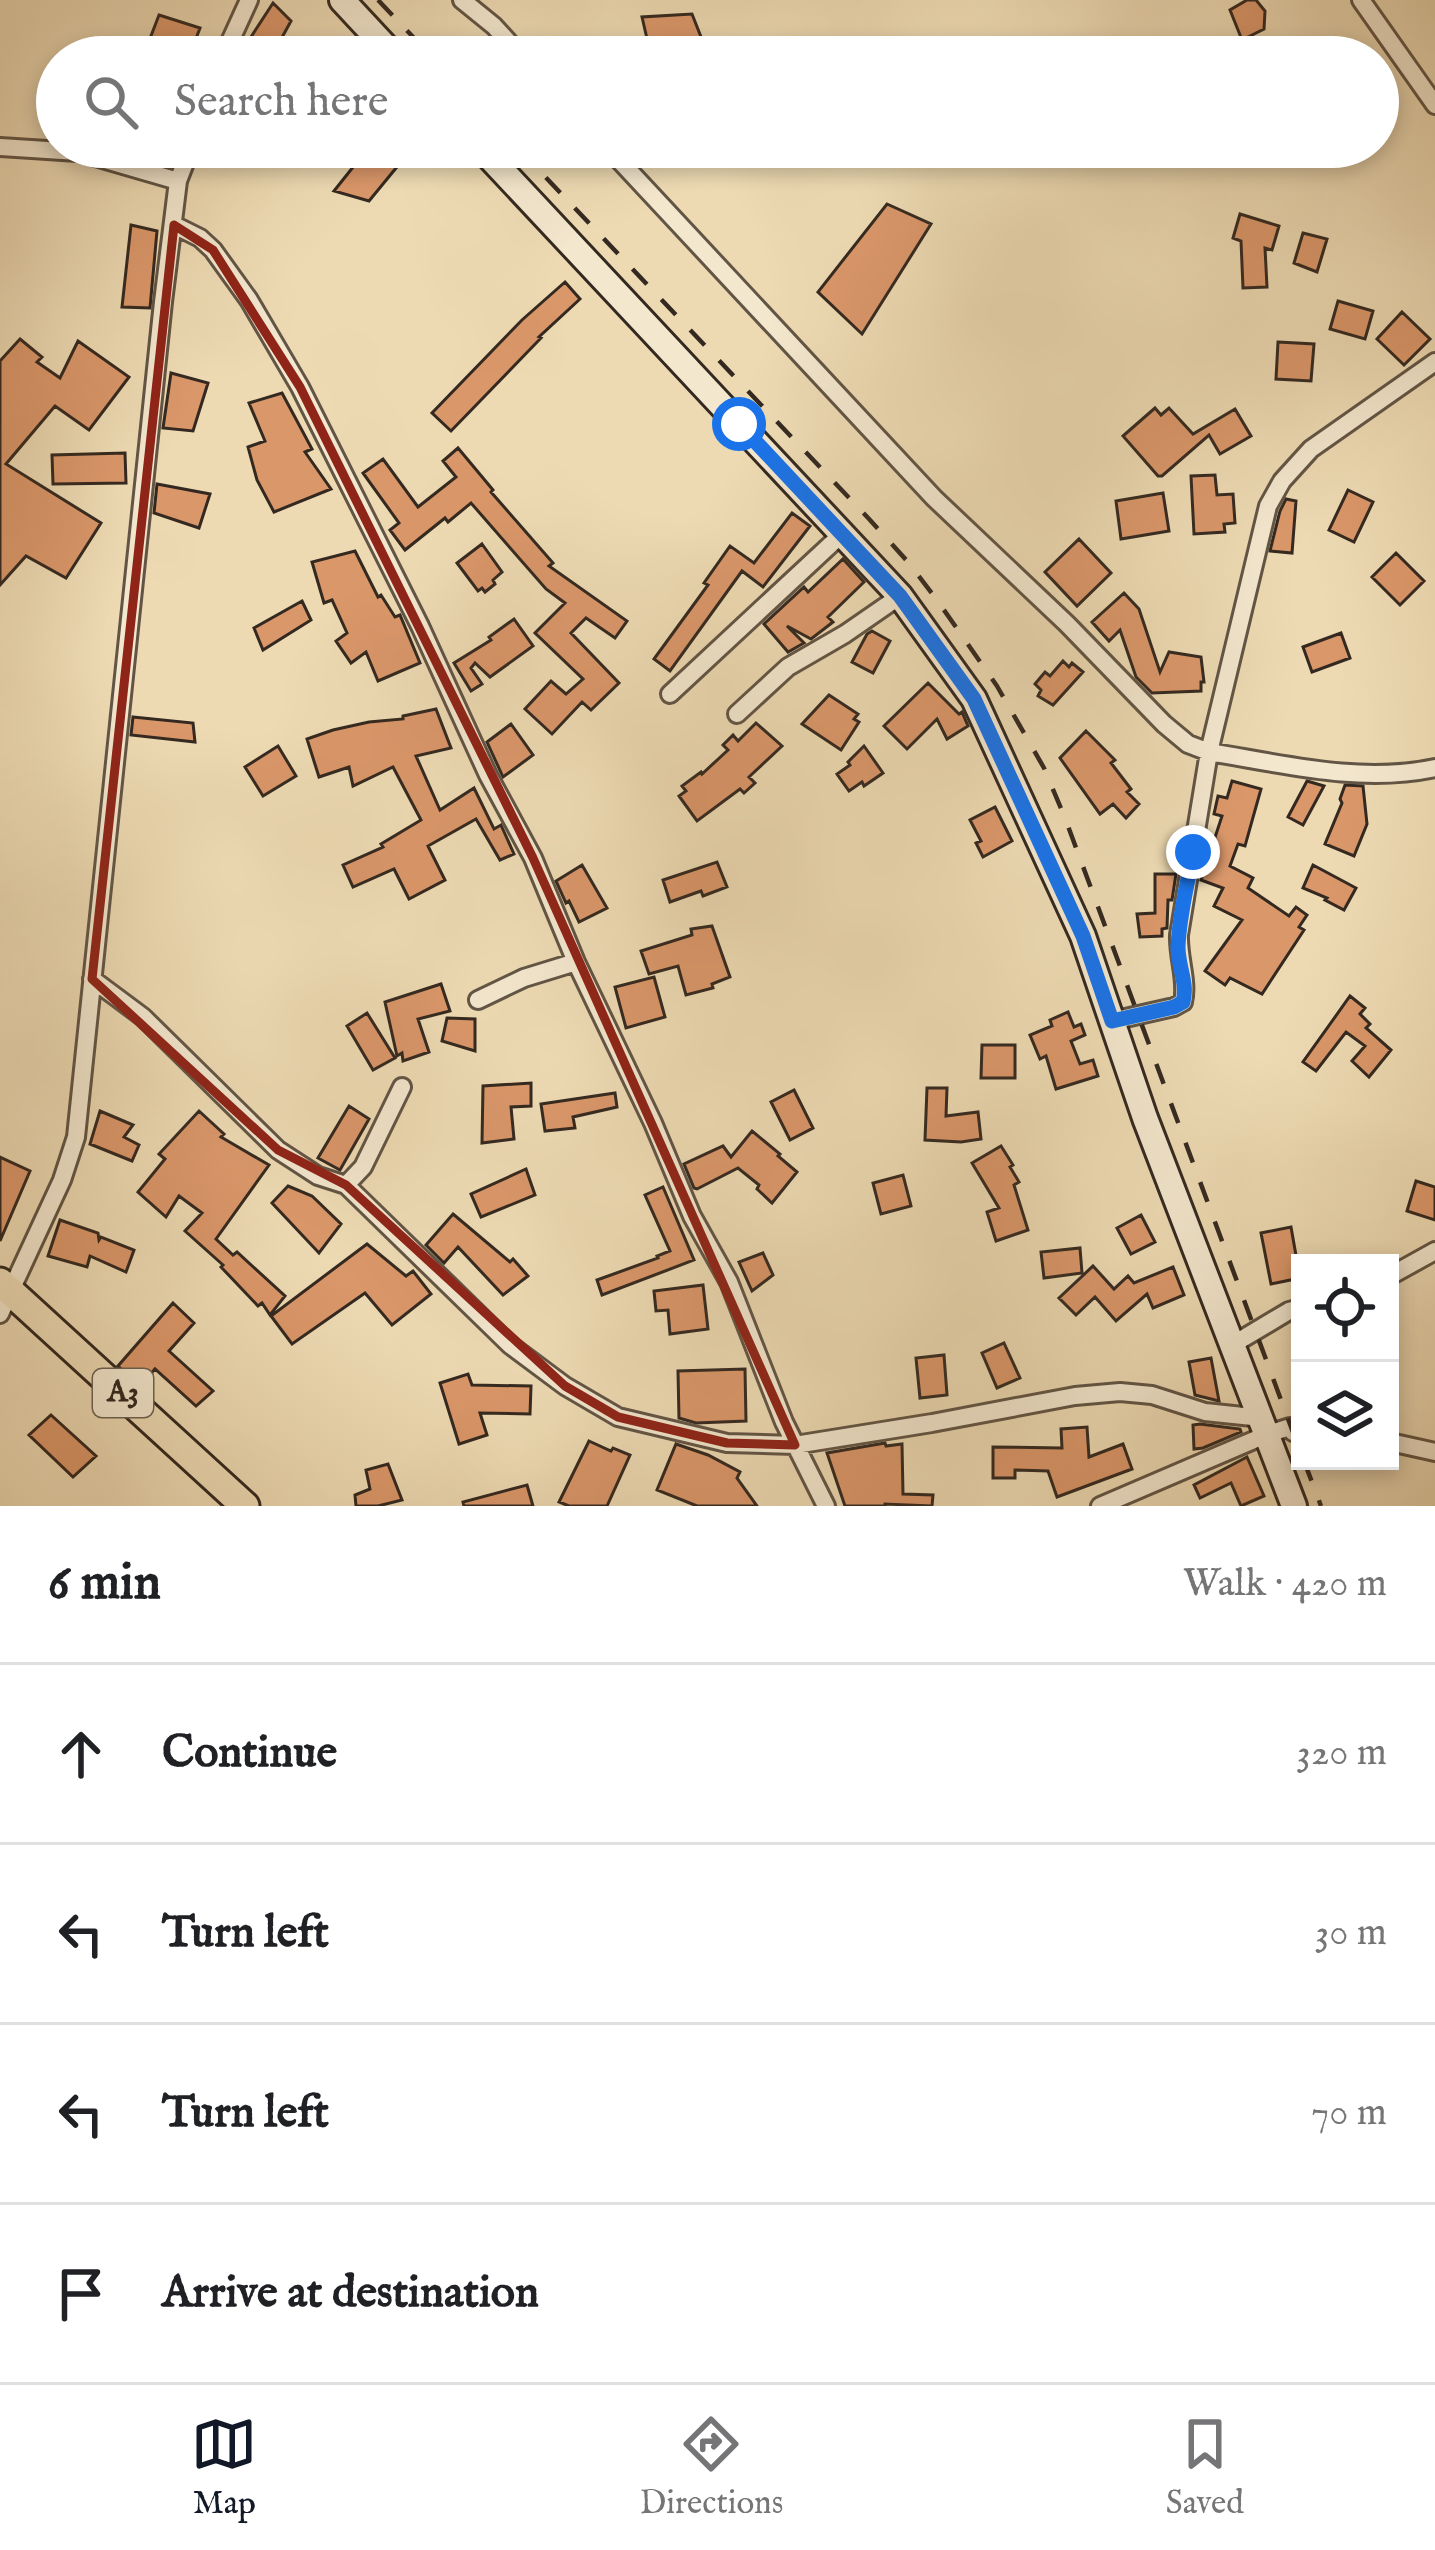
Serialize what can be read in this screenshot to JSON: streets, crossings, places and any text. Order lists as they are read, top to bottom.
{
  "streets": {
    "main road": ["A3"]
  },
  "page": {
    "search": "Search here",
    "heading": ["6 min", "Walk · 420 m"],
    "list": [
      ["Continue", "320 m"],
      ["Turn left", "30 m"],
      ["Turn left", "70 m"],
      "Arrive at destination"
    ],
    "nav": ["Map", "Directions", "Saved"]
  }
}
